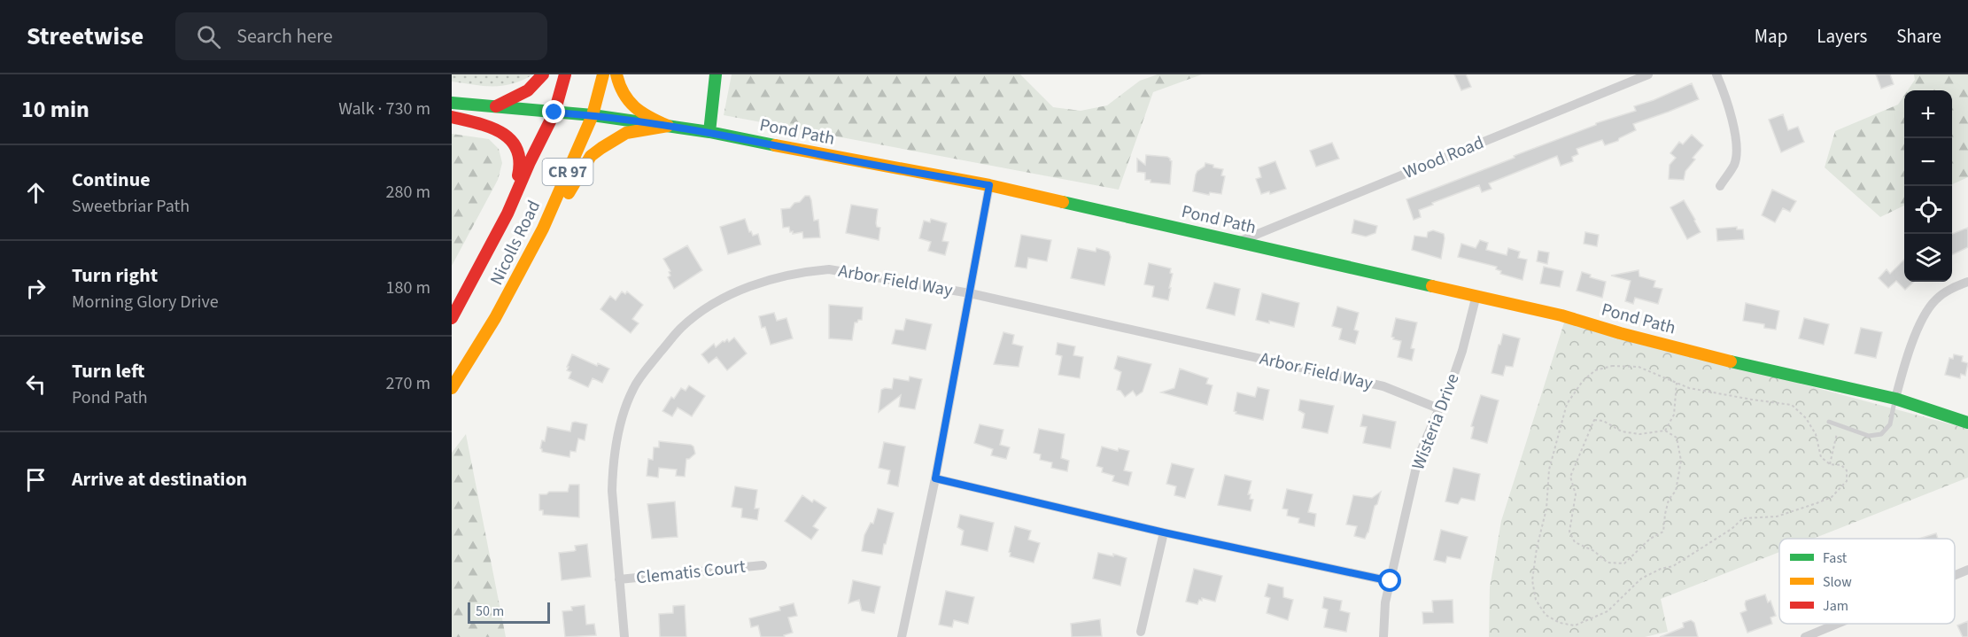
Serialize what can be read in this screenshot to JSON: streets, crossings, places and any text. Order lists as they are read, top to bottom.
{
  "streets": {
    "main road": ["Pond Path", "CR 97", "Nicolls Road"],
    "street": [
      "Wood Road",
      "Arbor Field Way",
      "Wisteria Drive",
      "Clematis Court"
    ]
  },
  "crossings": [
    ["Pond Path", "Wood Road"],
    ["Pond Path", "Nicolls Road"],
    ["Pond Path", "Wisteria Drive"],
    ["Arbor Field Way", "Wisteria Drive"],
    ["Arbor Field Way", "Clematis Court"]
  ],
  "legend": ["Fast", "Slow", "Jam"],
  "scale_bar": "50 m",
  "page": {
    "header": "Streetwise",
    "search": "Search here",
    "nav": ["Map", "Layers", "Share"],
    "heading": ["10 min", "Walk · 730 m"],
    "map_buttons": ["+", "−"],
    "list": [
      ["Continue", "Sweetbriar Path", "280 m"],
      ["Turn right", "Morning Glory Drive", "180 m"],
      ["Turn left", "Pond Path", "270 m"],
      "Arrive at destination"
    ],
    "scale": "50 m"
  }
}
